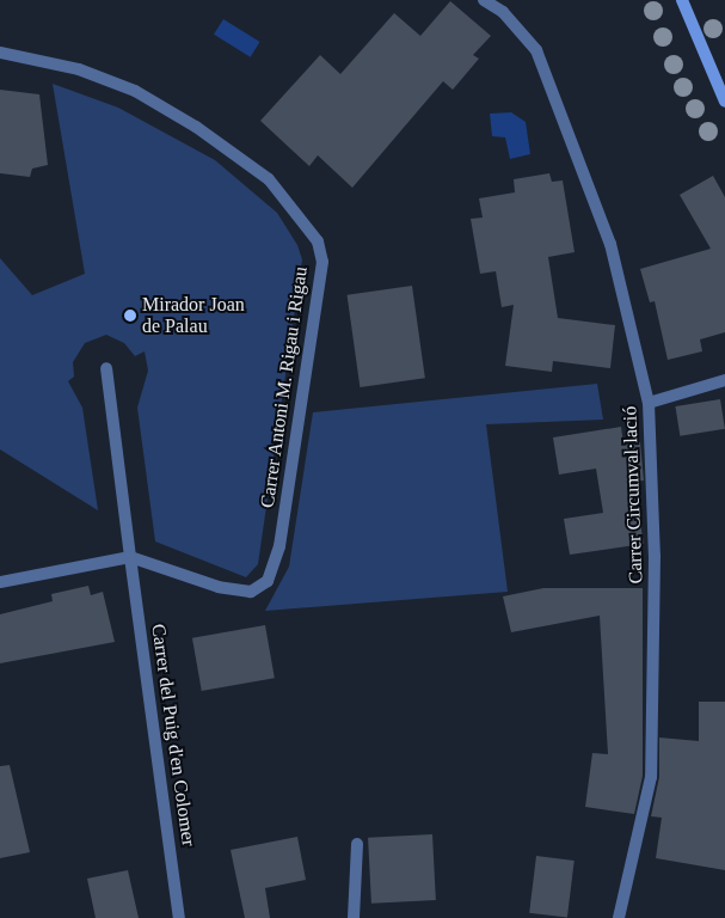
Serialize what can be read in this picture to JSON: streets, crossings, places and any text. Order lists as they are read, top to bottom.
{
  "streets": {
    "street": ["Carrer Antoni M. Rigau i Rigau", "Carrer Circumval·lació", "Carrer del Puig d'en Colomer"]
  },
  "crossings": [
    ["Carrer Antoni M. Rigau i Rigau", "Carrer del Puig d'en Colomer"]
  ],
  "places": ["Mirador Joan de Palau"]
}
